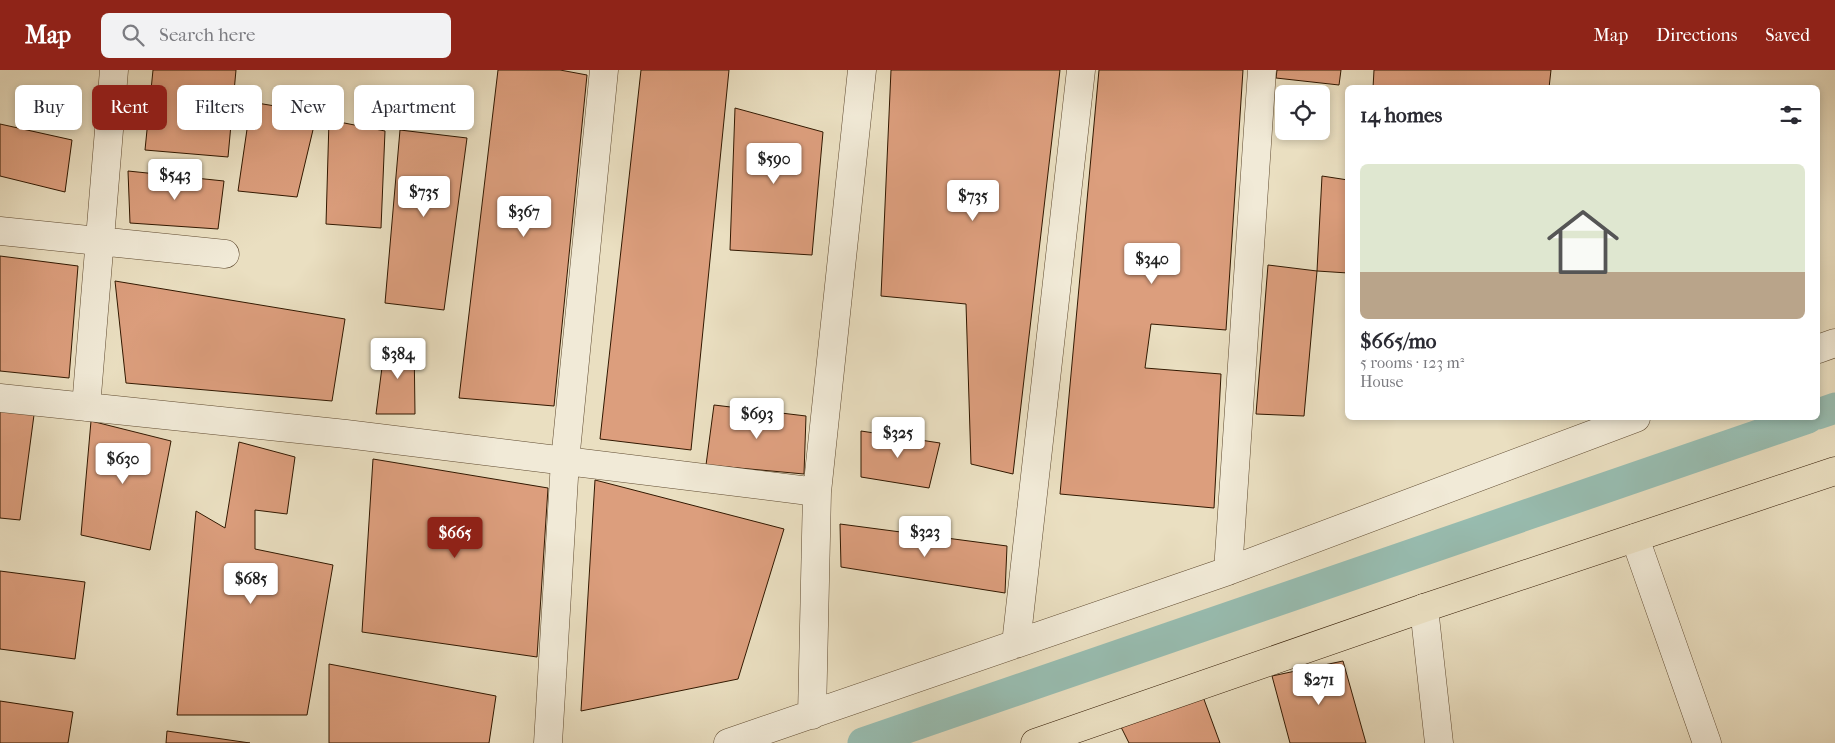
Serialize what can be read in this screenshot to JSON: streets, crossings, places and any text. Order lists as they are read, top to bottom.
{
  "page": {
    "header": "Map",
    "search": "Search here",
    "nav": ["Map", "Directions", "Saved"],
    "chip": [
      "Buy",
      "Rent",
      "Filters",
      "New",
      "Apartment"
    ],
    "heading": "14 homes",
    "price": [
      "$590",
      "$543",
      "$735",
      "$735",
      "$367",
      "$340",
      "$384",
      "$693",
      "$325",
      "$630",
      "$323",
      "$665",
      "$685",
      "$271"
    ],
    "list": [
      {
        "name": "$665/mo",
        "note": "5 rooms · 123 m² · House"
      }
    ]
  }
}
